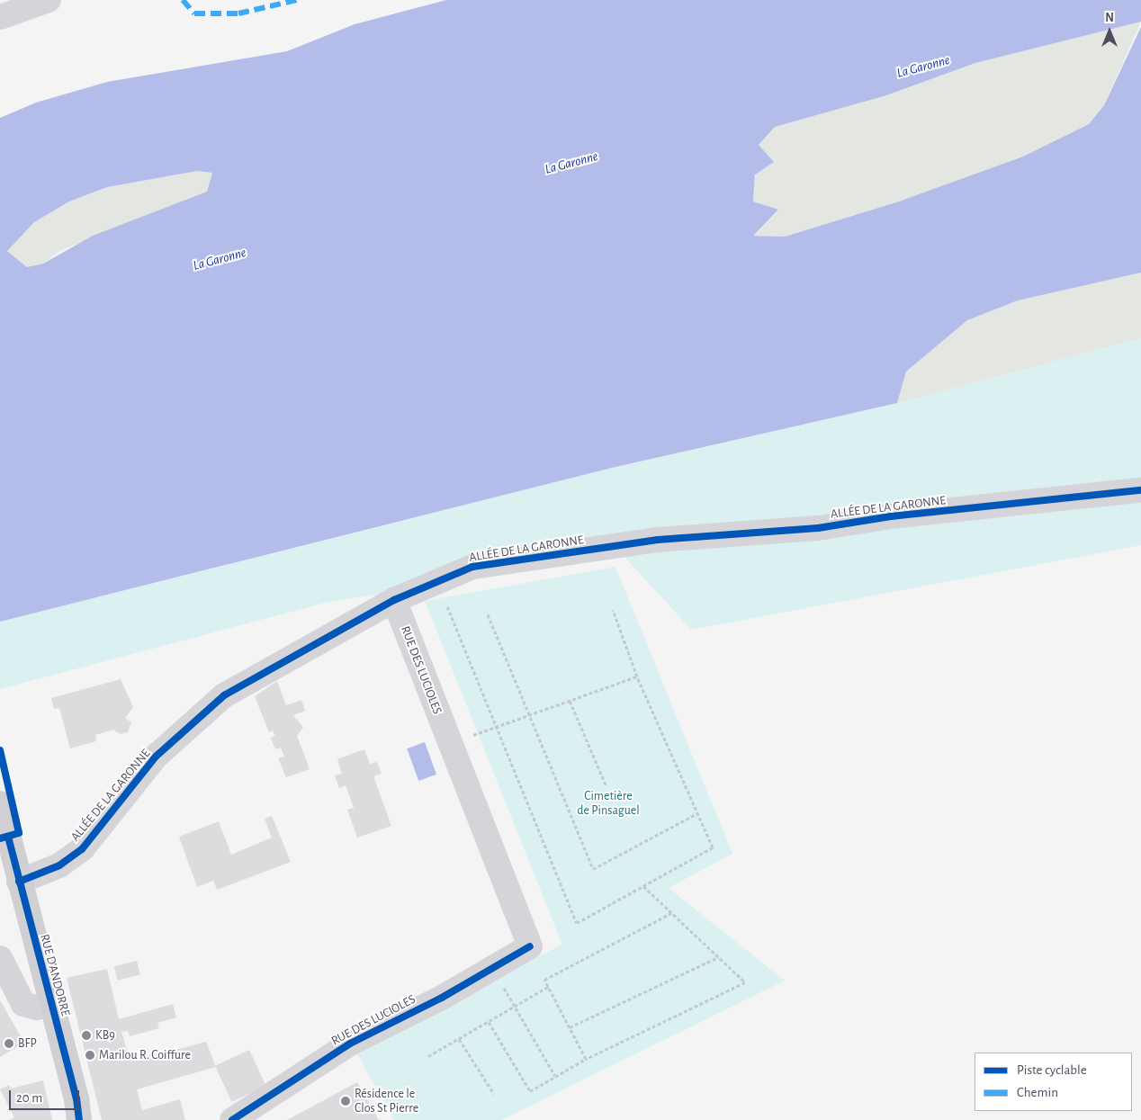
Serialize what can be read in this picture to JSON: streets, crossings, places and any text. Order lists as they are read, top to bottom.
{
  "streets": {
    "main road": ["RUE D'ANDORRE"],
    "street": ["ALLÉE DE LA GARONNE", "RUE DES LUCIOLES"]
  },
  "crossings": [
    ["ALLÉE DE LA GARONNE", "RUE DES LUCIOLES"],
    ["ALLÉE DE LA GARONNE", "RUE D'ANDORRE"]
  ],
  "water": ["La Garonne"],
  "parks": ["Cimetière de Pinsaguel"],
  "places": [
    "KB9",
    "BFP",
    "Marilou R. Coiffure",
    "Résidence le Clos St Pierre"
  ],
  "legend": ["Piste cyclable", "Chemin"],
  "scale_bar": "20 m",
  "north": "top"
}
